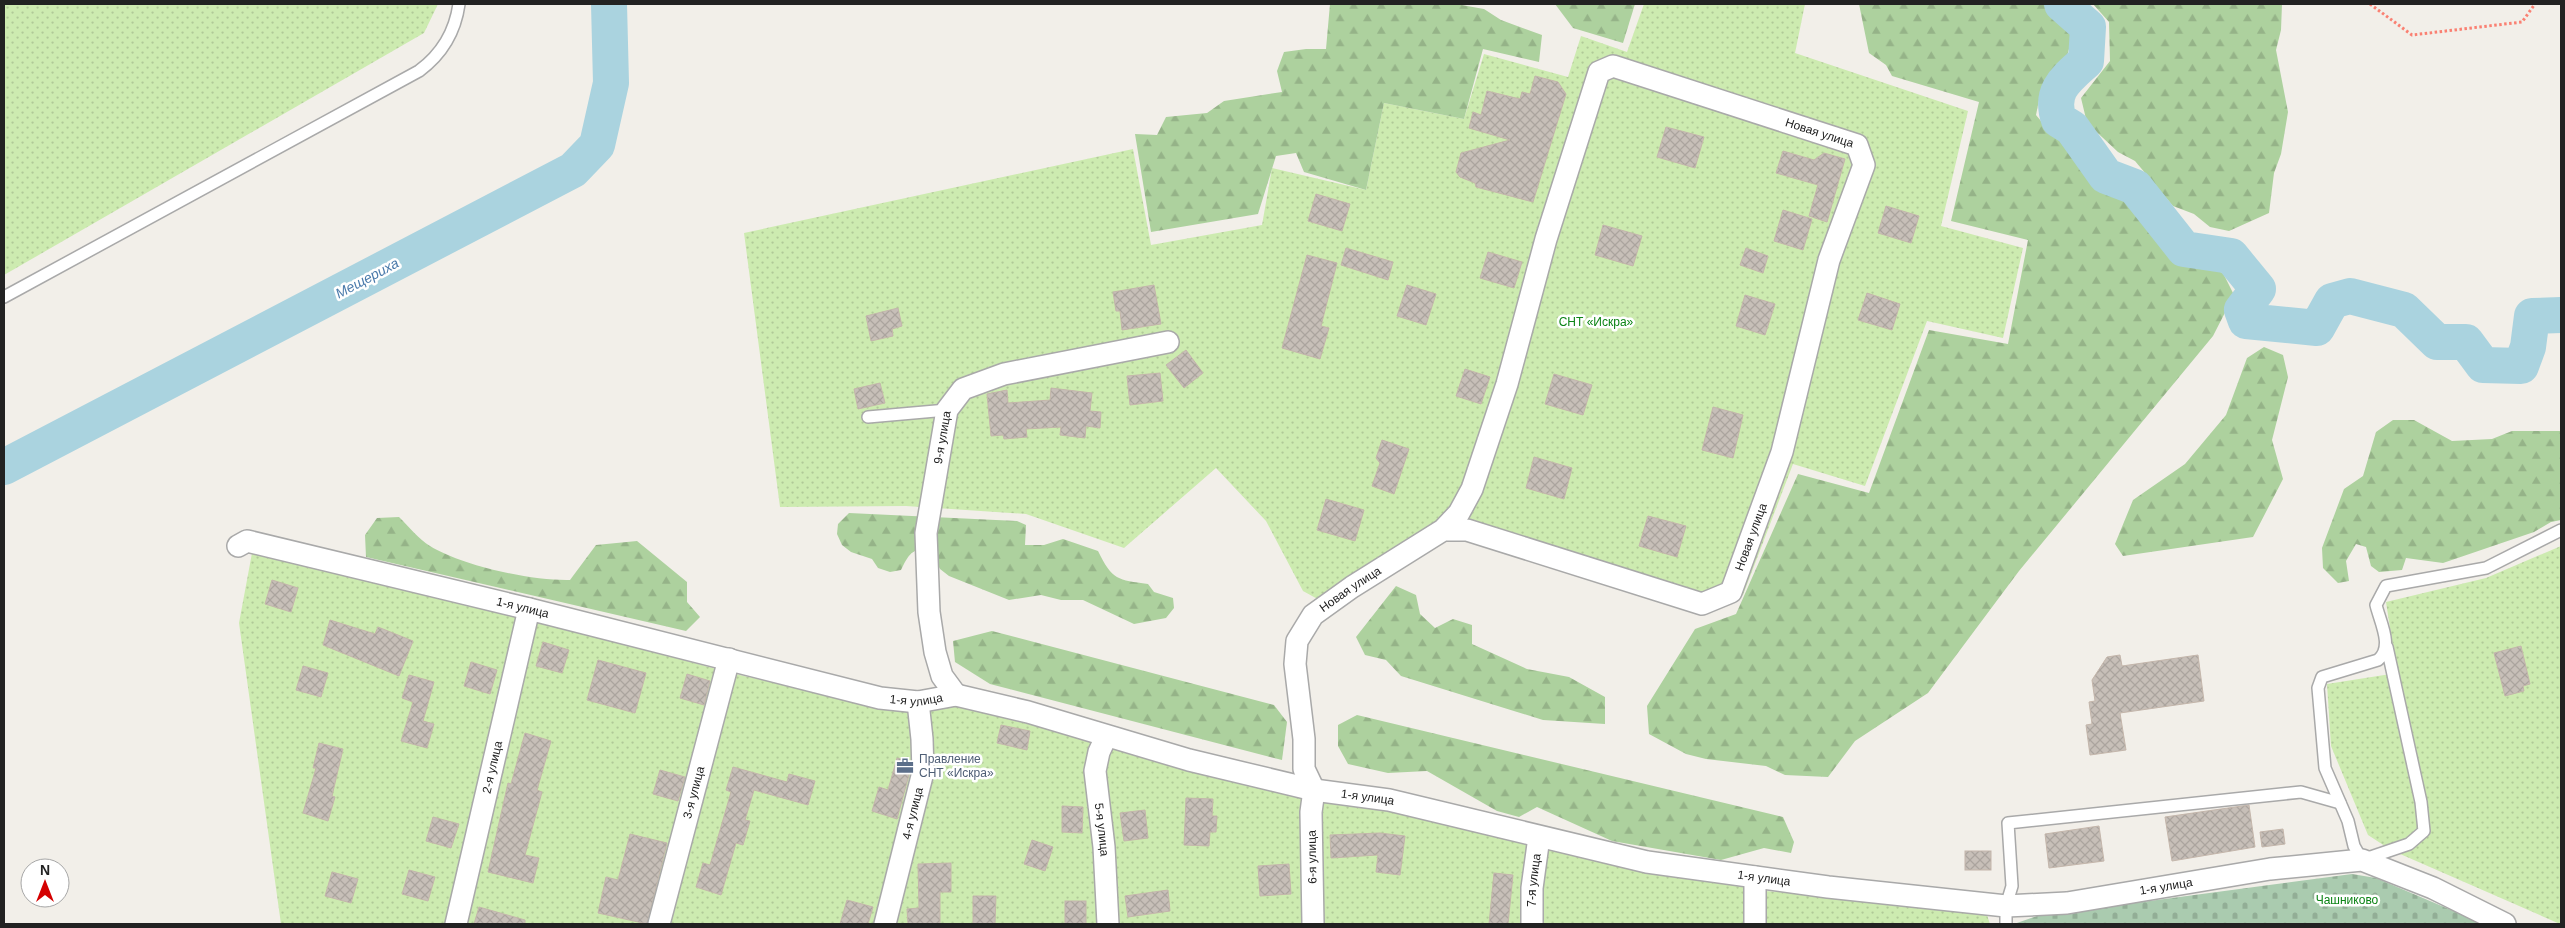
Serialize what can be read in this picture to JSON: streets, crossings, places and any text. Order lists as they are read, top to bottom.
{
  "streets": {
    "street": [
      "Новая улица",
      "9-я улица",
      "1-я улица",
      "2-я улица",
      "3-я улица",
      "4-я улица",
      "5-я улица",
      "6-я улица",
      "7-я улица"
    ]
  },
  "crossings": [
    ["Новая улица", "1-я улица"],
    ["Новая улица", "6-я улица"],
    ["9-я улица", "1-я улица"],
    ["1-я улица", "2-я улица"],
    ["1-я улица", "3-я улица"],
    ["1-я улица", "4-я улица"],
    ["1-я улица", "5-я улица"],
    ["1-я улица", "6-я улица"],
    ["1-я улица", "7-я улица"]
  ],
  "water": ["Мещериха"],
  "parks": ["СНТ «Искра»", "Чашниково"],
  "places": {
    "office": ["Правление СНТ «Искра»"]
  },
  "north": "top"
}
